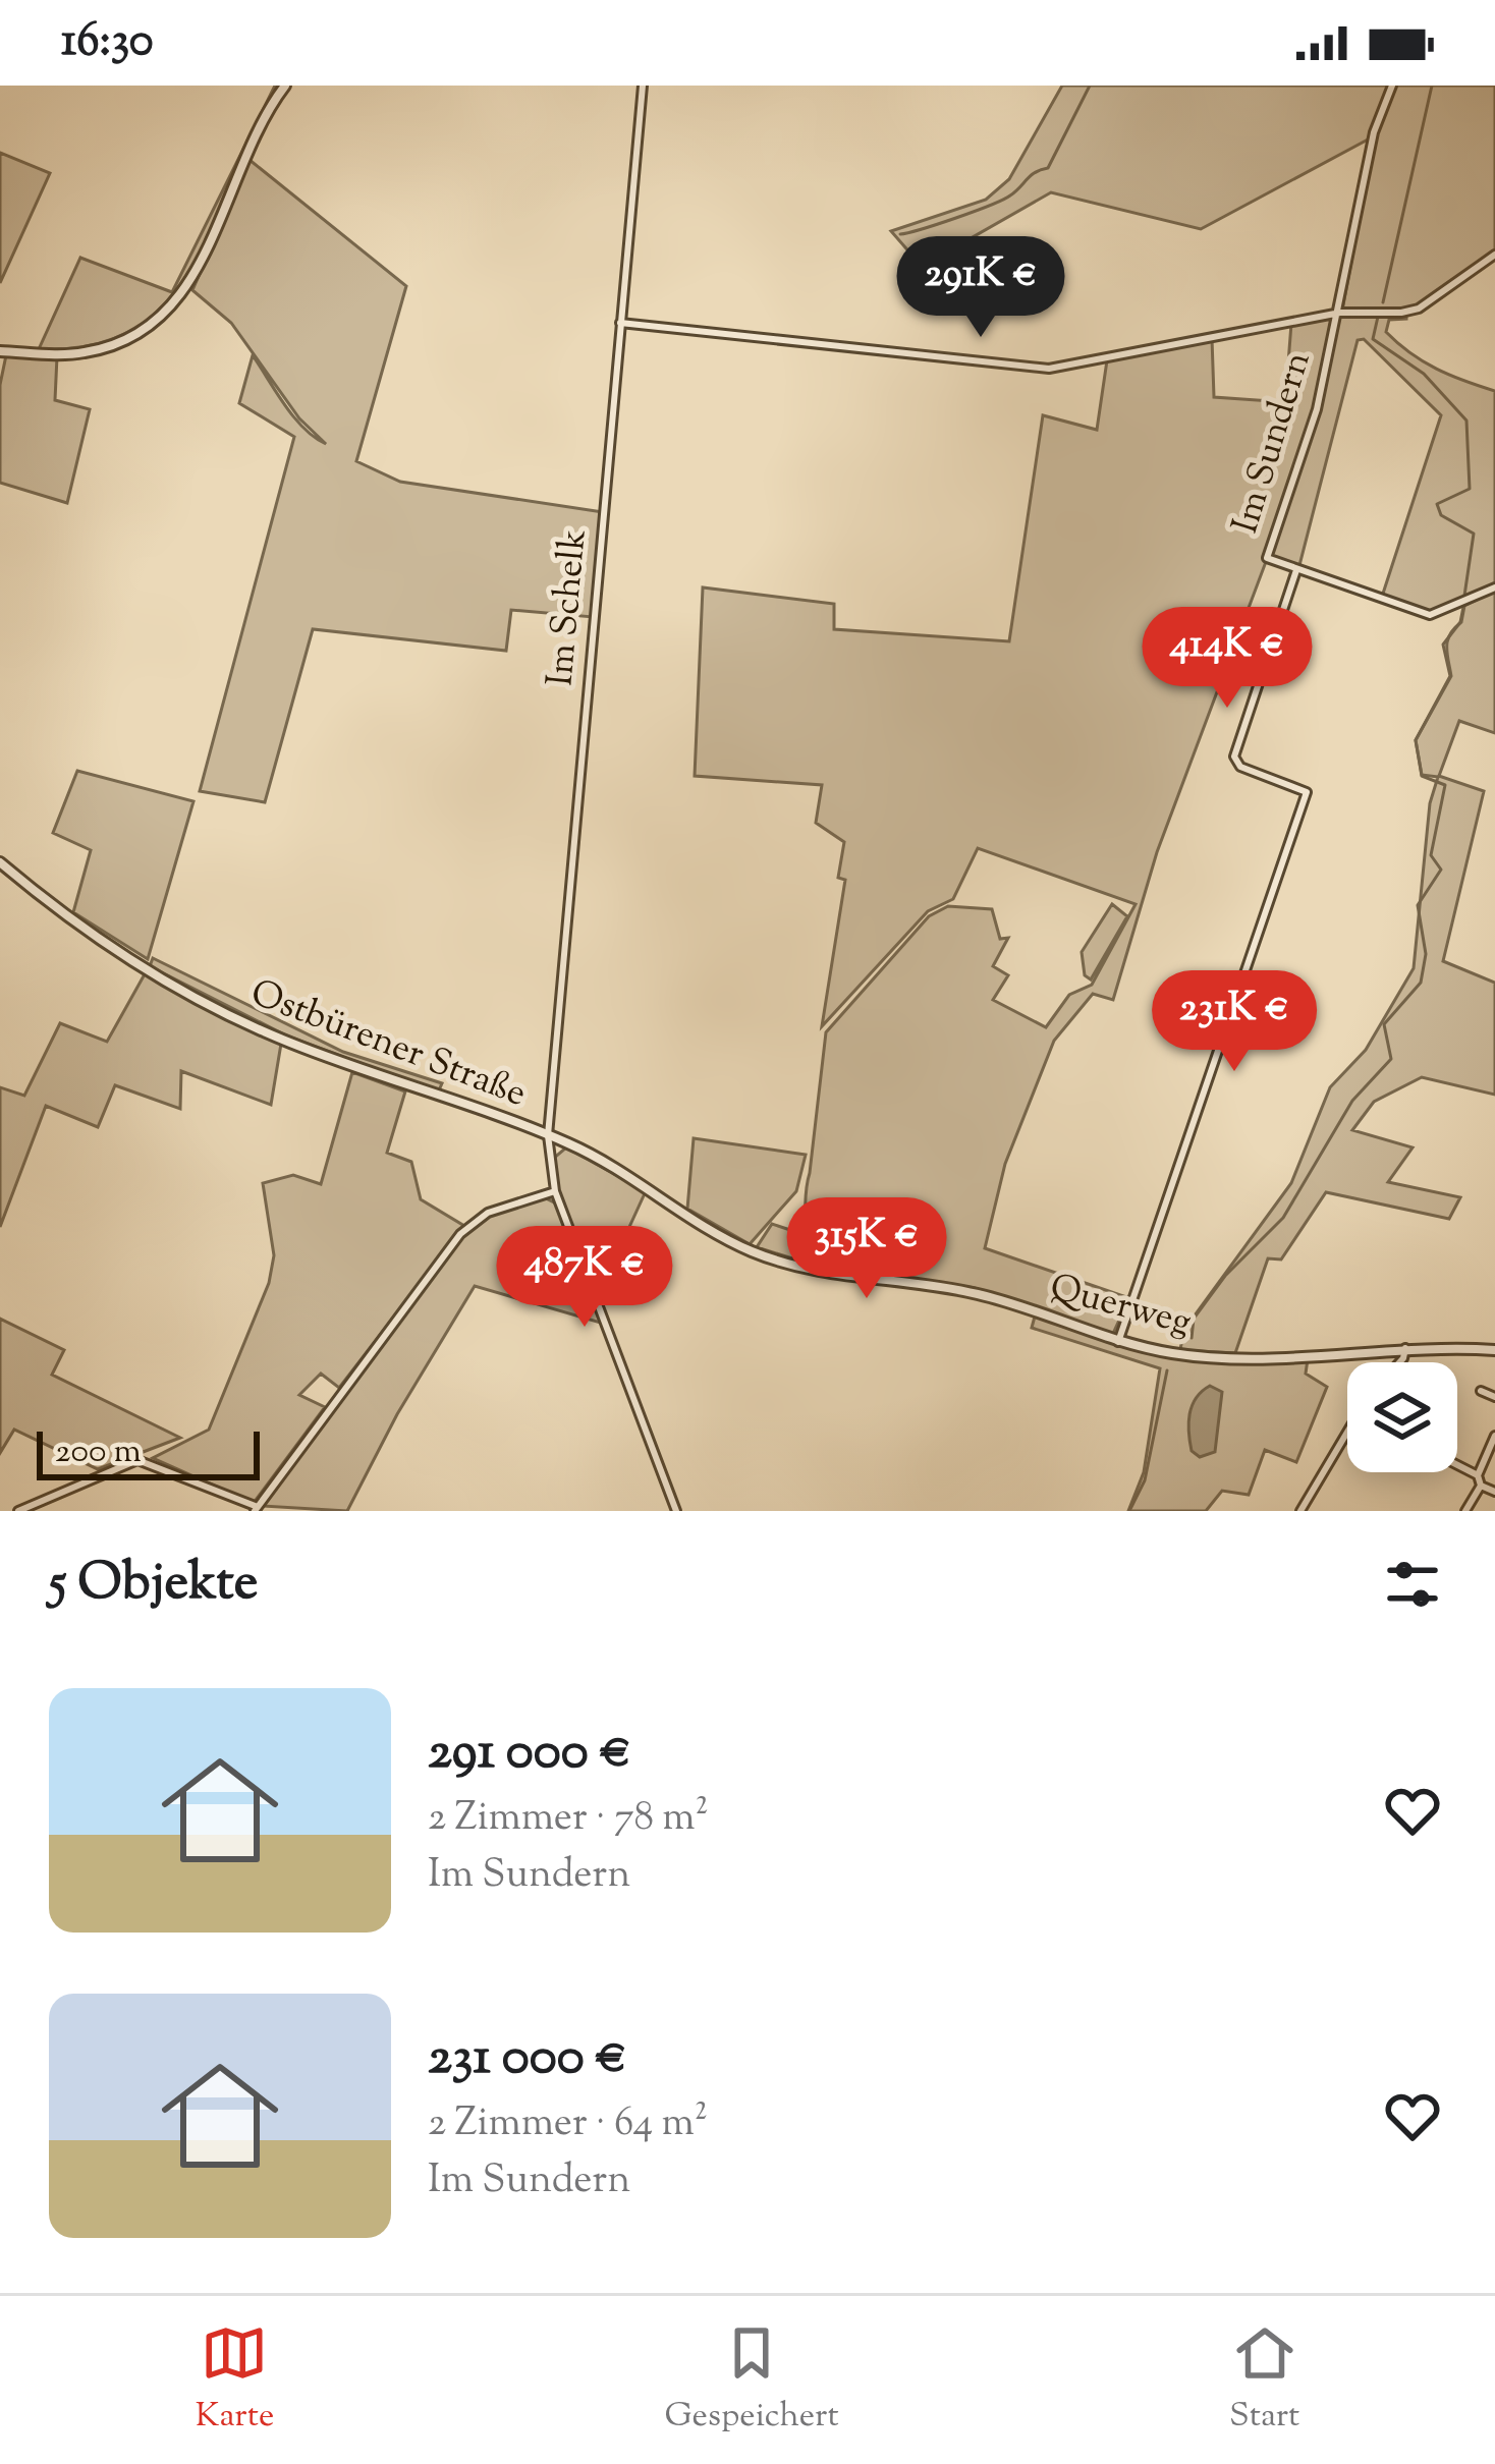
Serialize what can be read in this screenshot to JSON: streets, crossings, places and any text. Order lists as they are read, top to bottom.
{
  "streets": {
    "street": [
      "Im Sundern",
      "Im Schelk",
      "Ostbürener Straße",
      "Querweg"
    ]
  },
  "crossings": [
    ["Im Sundern", "Im Schelk"],
    ["Im Sundern", "Querweg"],
    ["Im Schelk", "Ostbürener Straße"],
    ["Im Schelk", "Querweg"],
    ["Ostbürener Straße", "Querweg"]
  ],
  "scale_bar": "200 m",
  "page": {
    "status": "16:30",
    "price": [
      "291K €",
      "414K €",
      "231K €",
      "315K €",
      "487K €"
    ],
    "scale": "200 m",
    "heading": "5 Objekte",
    "list": [
      {
        "name": "291 000 €",
        "note": "2 Zimmer · 78 m² · Im Sundern"
      },
      {
        "name": "231 000 €",
        "note": "2 Zimmer · 64 m² · Im Sundern"
      }
    ],
    "tabs": ["Karte", "Gespeichert", "Start"]
  }
}
